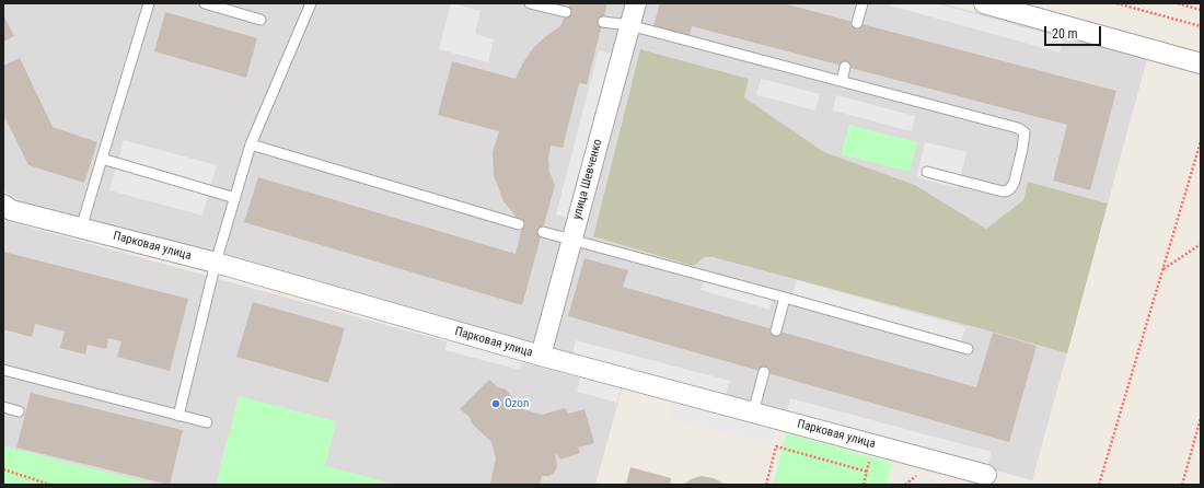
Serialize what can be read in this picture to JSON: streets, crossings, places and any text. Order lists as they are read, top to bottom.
{
  "streets": {
    "street": ["улица Шевченко", "Парковая улица"]
  },
  "crossings": [
    ["улица Шевченко", "Парковая улица"]
  ],
  "places": ["Ozon"],
  "scale_bar": "20 m"
}
